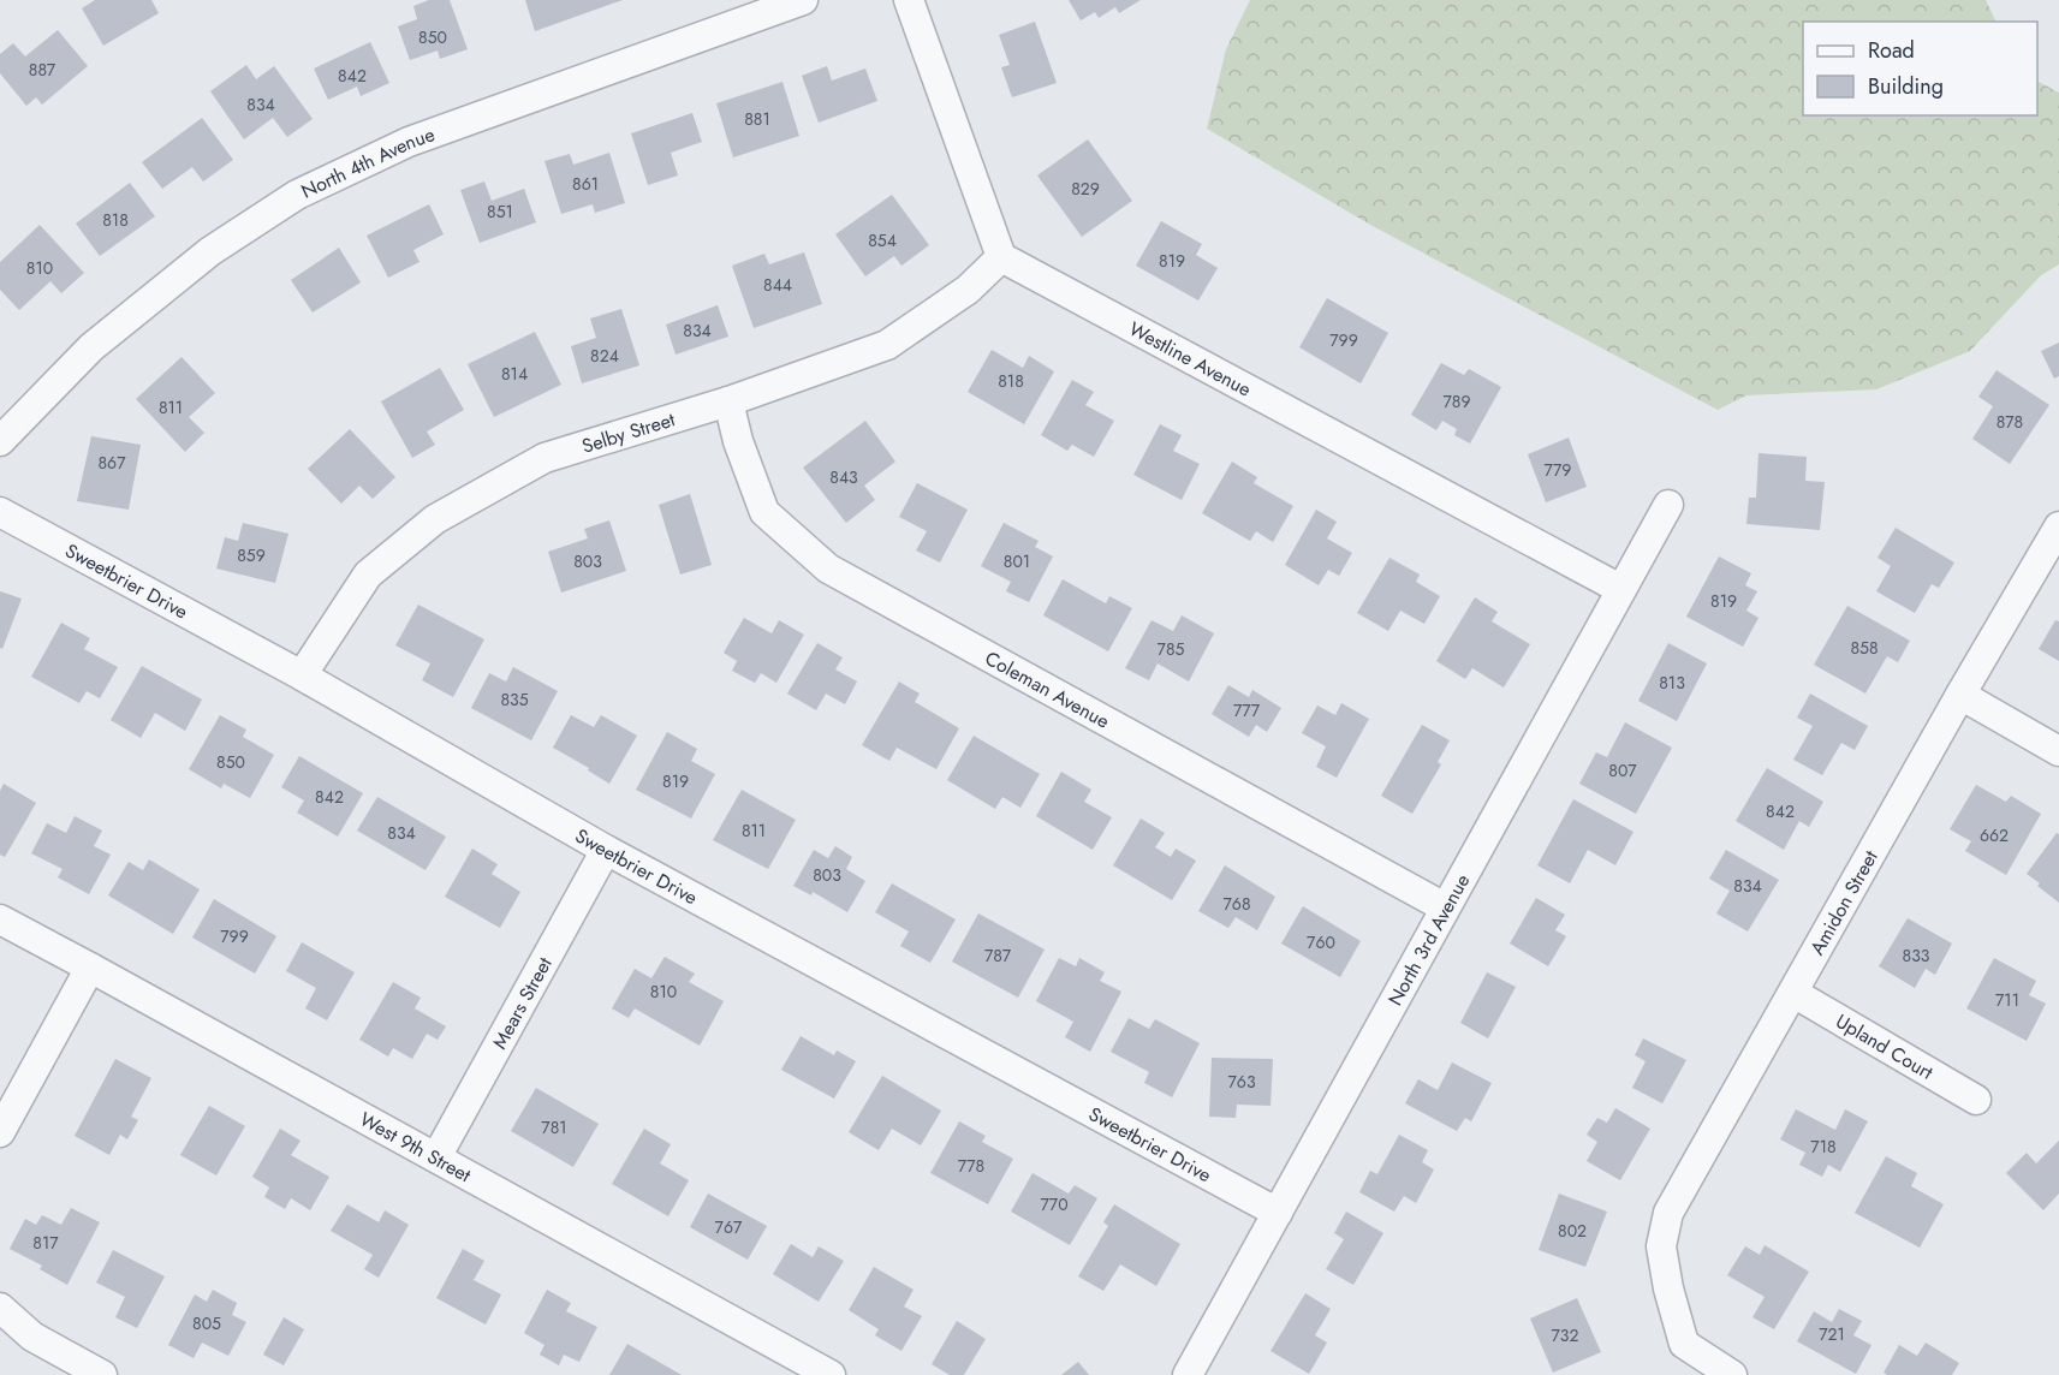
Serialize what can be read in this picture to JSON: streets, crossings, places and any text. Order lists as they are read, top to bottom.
{
  "streets": {
    "street": [
      "North 4th Avenue",
      "Westline Avenue",
      "Selby Street",
      "Sweetbrier Drive",
      "Coleman Avenue",
      "Amidon Street",
      "North 3rd Avenue",
      "Mears Street",
      "Upland Court",
      "West 9th Street"
    ]
  },
  "crossings": [
    ["Westline Avenue", "Selby Street"],
    ["Westline Avenue", "North 3rd Avenue"],
    ["Selby Street", "Sweetbrier Drive"],
    ["Selby Street", "Coleman Avenue"],
    ["Sweetbrier Drive", "North 3rd Avenue"],
    ["Sweetbrier Drive", "Mears Street"],
    ["Coleman Avenue", "North 3rd Avenue"],
    ["Amidon Street", "Upland Court"],
    ["Mears Street", "West 9th Street"]
  ],
  "house_numbers": [
    "850",
    "887",
    "842",
    "834",
    "881",
    "861",
    "829",
    "851",
    "818",
    "854",
    "819",
    "810",
    "844",
    "834",
    "799",
    "824",
    "814",
    "818",
    "789",
    "811",
    "878",
    "867",
    "779",
    "843",
    "859",
    "803",
    "801",
    "819",
    "858",
    "785",
    "813",
    "835",
    "777",
    "850",
    "807",
    "819",
    "842",
    "842",
    "811",
    "834",
    "662",
    "803",
    "834",
    "768",
    "799",
    "760",
    "787",
    "833",
    "810",
    "711",
    "763",
    "781",
    "718",
    "778",
    "770",
    "767",
    "802",
    "817",
    "805",
    "721",
    "732"
  ],
  "legend": ["Road", "Building"]
}
